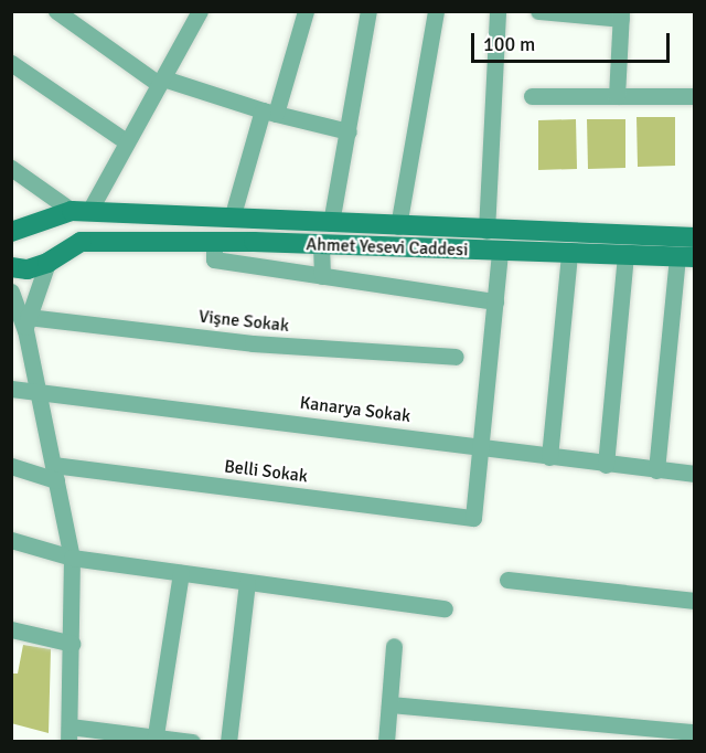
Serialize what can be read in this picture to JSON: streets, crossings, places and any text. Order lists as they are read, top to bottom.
{
  "streets": {
    "main road": ["Ahmet Yesevi Caddesi"],
    "street": ["Vişne Sokak", "Kanarya Sokak", "Belli Sokak"]
  },
  "crossings": [
    ["Kanarya Sokak", "Belli Sokak"]
  ],
  "scale_bar": "100 m"
}
